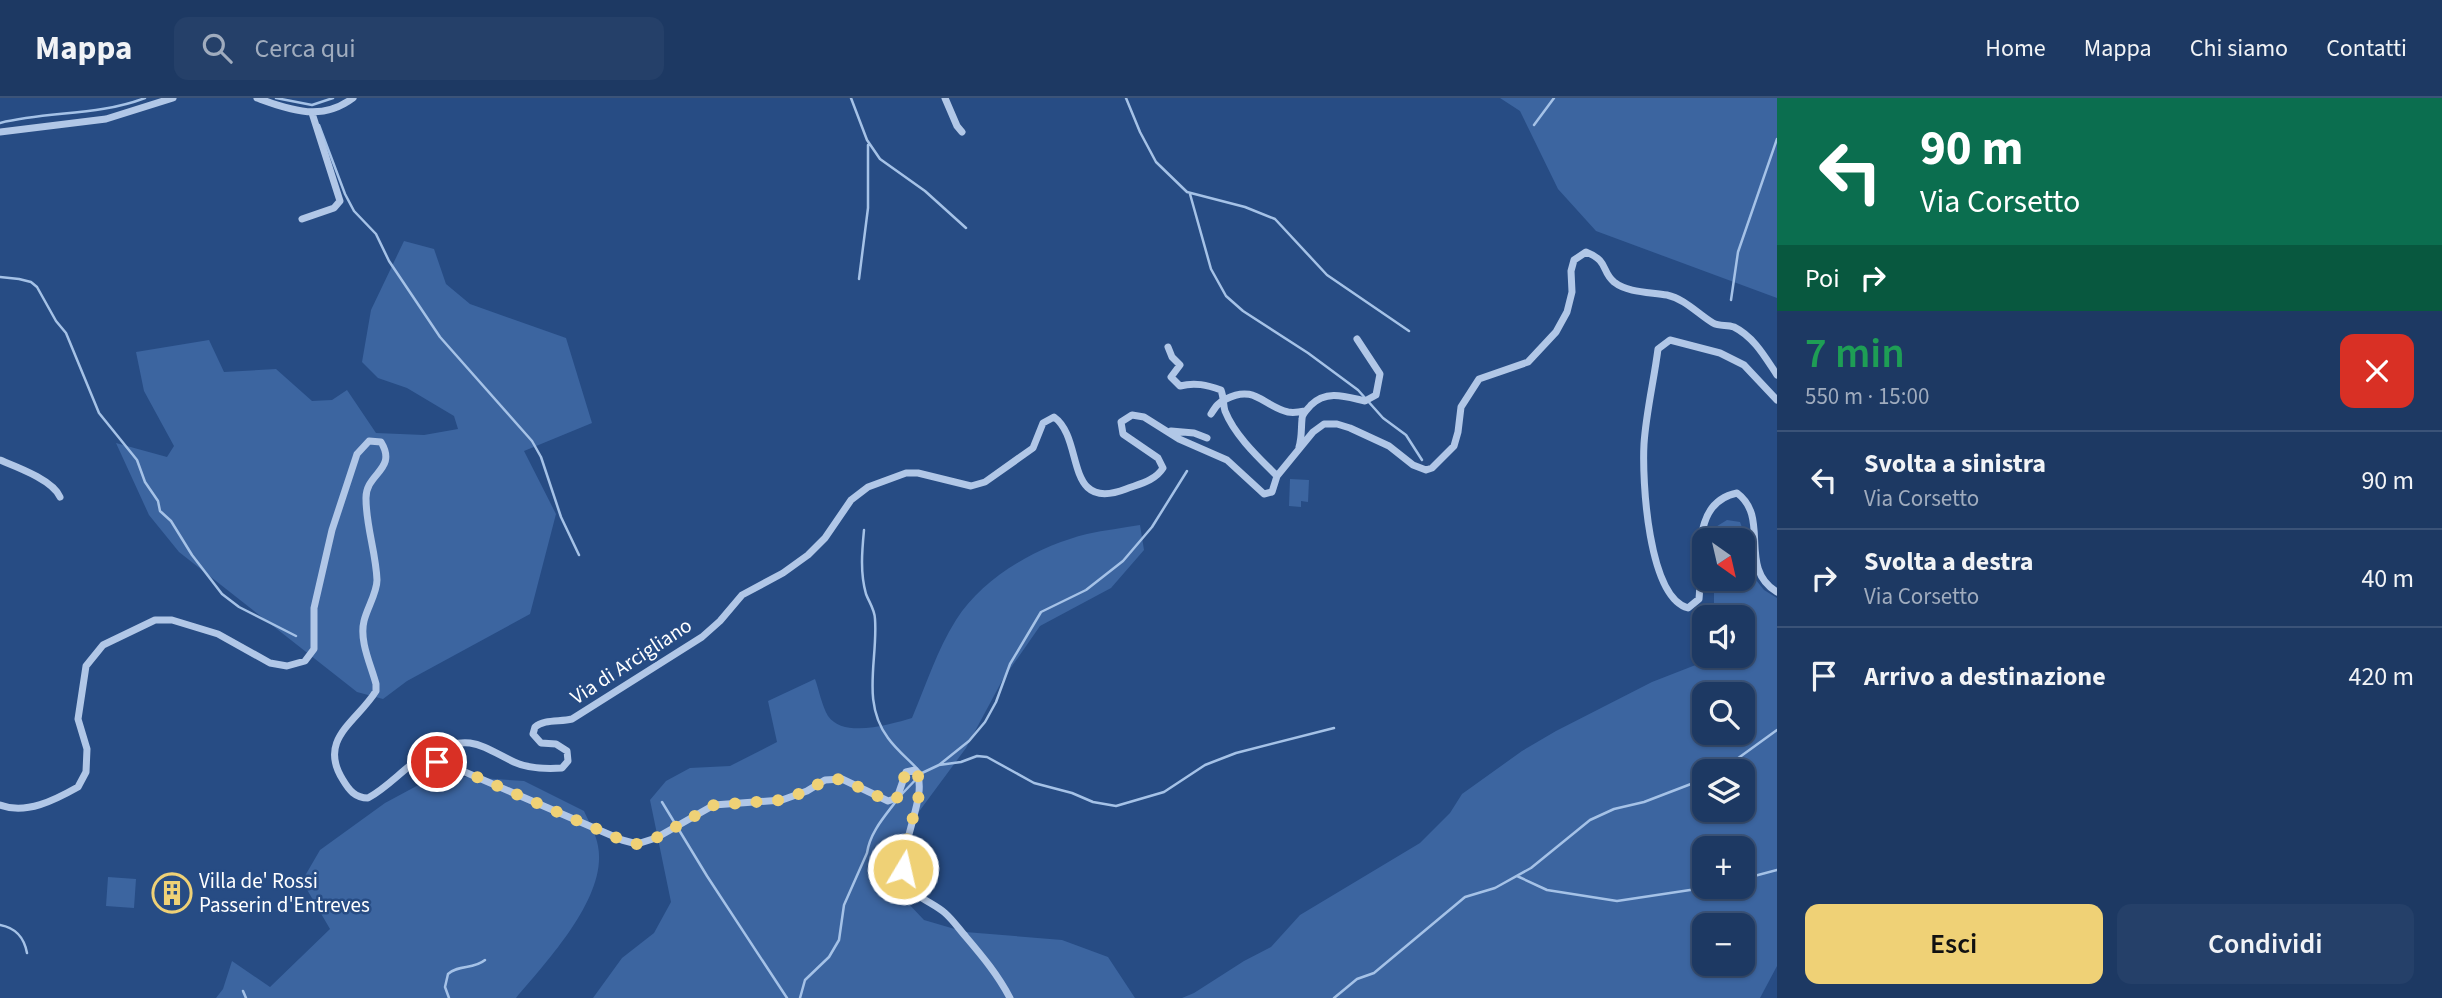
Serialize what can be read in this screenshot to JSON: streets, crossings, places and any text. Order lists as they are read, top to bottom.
{
  "streets": {
    "street": ["Via di Arcigliano"]
  },
  "places": {
    "building": ["Villa de' Rossi Passerin d'Entreves"]
  },
  "north": "bottom right",
  "page": {
    "header": "Mappa",
    "search": "Cerca qui",
    "nav": [
      "Home",
      "Mappa",
      "Chi siamo",
      "Contatti"
    ],
    "turn": ["90 m", "Via Corsetto"],
    "then": "Poi",
    "heading": ["7 min", "550 m · 15:00"],
    "list": [
      {
        "name": "Svolta a sinistra",
        "note": "Via Corsetto",
        "value": "90 m"
      },
      {
        "name": "Svolta a destra",
        "note": "Via Corsetto",
        "value": "40 m"
      },
      {
        "name": "Arrivo a destinazione",
        "value": "420 m"
      }
    ],
    "map_buttons": ["+", "−"],
    "buttons": ["Esci", "Condividi"]
  }
}
